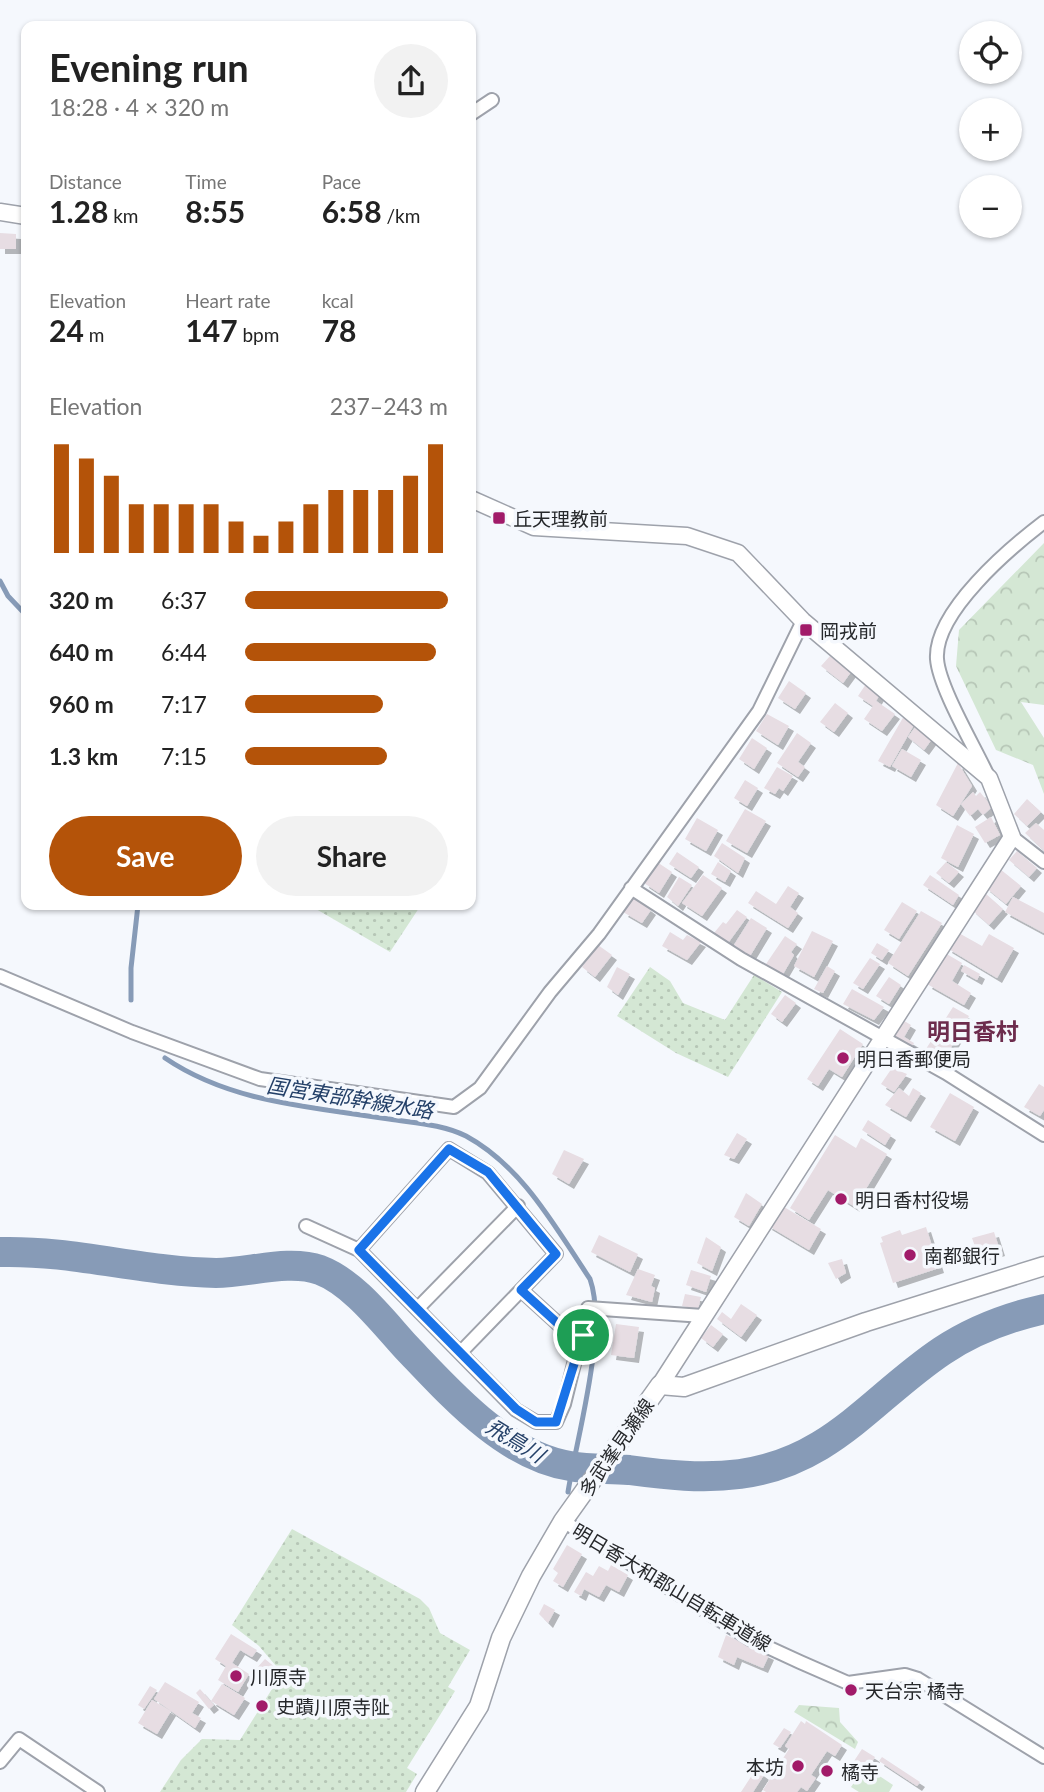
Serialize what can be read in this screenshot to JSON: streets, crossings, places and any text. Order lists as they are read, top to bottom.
{
  "streets": {
    "main road": ["多武峯見瀬線"],
    "street": ["明日香大和郡山自転車道線"]
  },
  "crossings": [
    ["多武峯見瀬線", "明日香大和郡山自転車道線"]
  ],
  "districts": ["明日香村"],
  "water": ["国営東部幹線水路", "飛鳥川"],
  "places": {
    "transit": ["丘天理教前", "岡戎前"],
    "other": [
      "明日香郵便局",
      "明日香村役場",
      "南都銀行",
      "川原寺",
      "天台宗 橘寺",
      "史蹟川原寺阯",
      "本坊",
      "橘寺"
    ]
  },
  "page": {
    "map_buttons": ["+", "−"],
    "heading": ["Evening run", "18:28 · 4 × 320 m"],
    "stats": [
      ["Distance", "1.28 km"],
      ["Time", "8:55"],
      ["Pace", "6:58 /km"],
      ["Elevation", "24 m"],
      ["Heart rate", "147 bpm"],
      ["kcal", "78"]
    ],
    "chart": ["Elevation", "237–243 m"],
    "list": [
      {
        "name": "320 m",
        "note": "6:37"
      },
      {
        "name": "640 m",
        "note": "6:44"
      },
      {
        "name": "960 m",
        "note": "7:17"
      },
      {
        "name": "1.3 km",
        "note": "7:15"
      }
    ],
    "buttons": ["Save", "Share"]
  }
}
